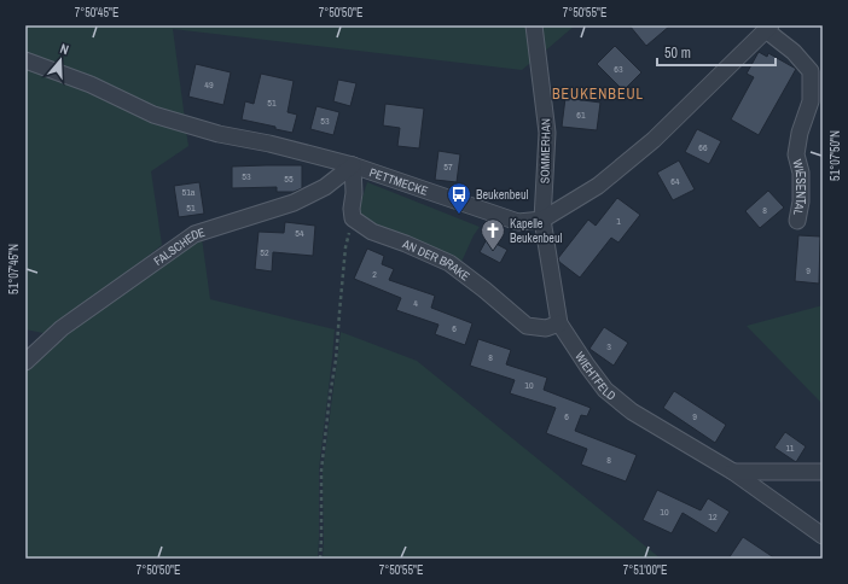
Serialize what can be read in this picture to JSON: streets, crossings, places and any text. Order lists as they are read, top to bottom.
{
  "streets": {
    "street": [
      "SOMMERHAN",
      "PETTMECKE",
      "WIESENTAL",
      "FALSCHEDE",
      "AN DER BRAKE",
      "WIEHTFELD"
    ]
  },
  "crossings": [
    ["SOMMERHAN", "PETTMECKE"],
    ["SOMMERHAN", "WIEHTFELD"],
    ["PETTMECKE", "WIESENTAL"],
    ["PETTMECKE", "FALSCHEDE"],
    ["PETTMECKE", "WIEHTFELD"],
    ["AN DER BRAKE", "WIEHTFELD"]
  ],
  "districts": ["BEUKENBEUL"],
  "places": {
    "bus stop": ["Beukenbeul"],
    "church": ["Kapelle Beukenbeul"]
  },
  "house_numbers": [
    "63",
    "49",
    "51",
    "61",
    "53",
    "66",
    "57",
    "53",
    "55",
    "64",
    "51a",
    "51",
    "8",
    "1",
    "54",
    "52",
    "9",
    "2",
    "4",
    "6",
    "3",
    "8",
    "10",
    "6",
    "9",
    "11",
    "8",
    "10",
    "12"
  ],
  "scale_bar": "50 m",
  "north": "top",
  "coordinates": [
    "7°50'45\"E",
    "7°50'50\"E",
    "7°50'55\"E",
    "51°07'50\"N",
    "51°07'45\"N",
    "7°51'00\"E"
  ]
}
